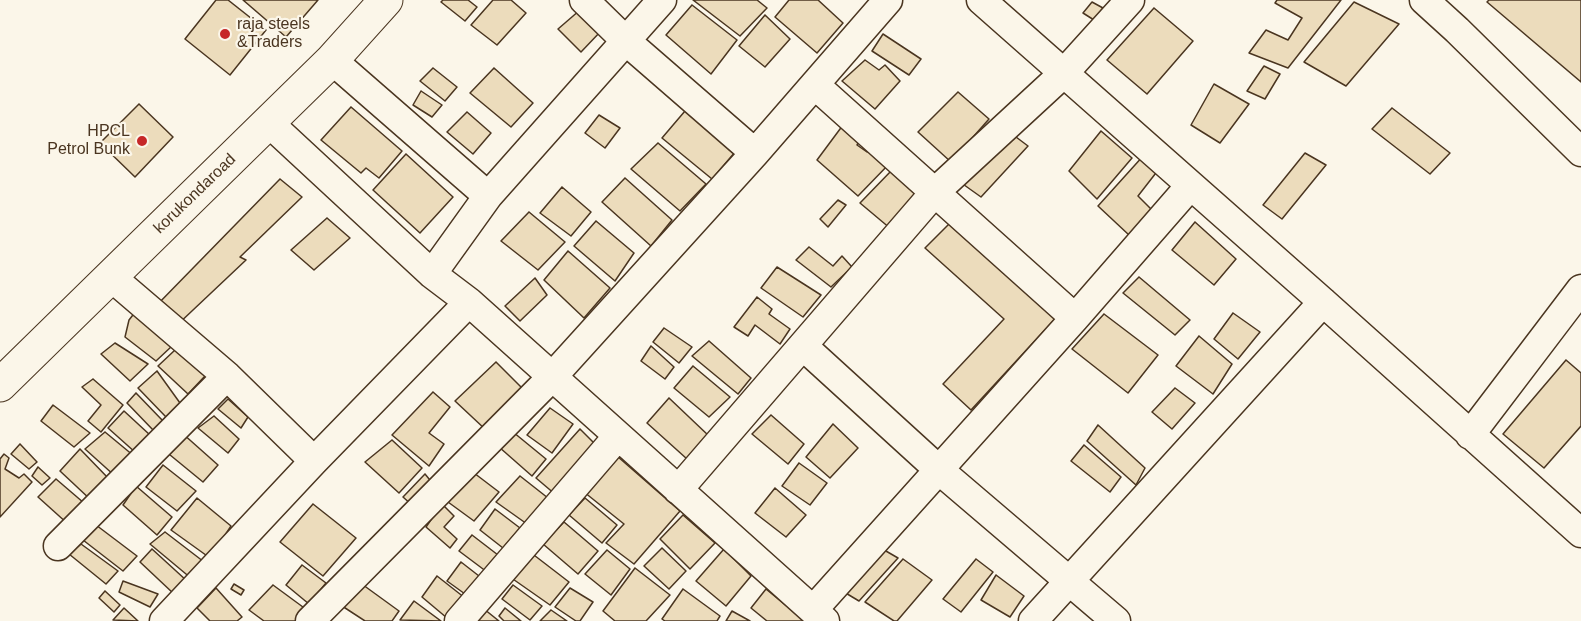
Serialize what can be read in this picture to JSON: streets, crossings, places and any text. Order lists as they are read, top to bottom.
{
  "streets": {
    "main road": ["korukondaroad"]
  },
  "places": ["raja steels &Traders", "HPCL Petrol Bunk"]
}
